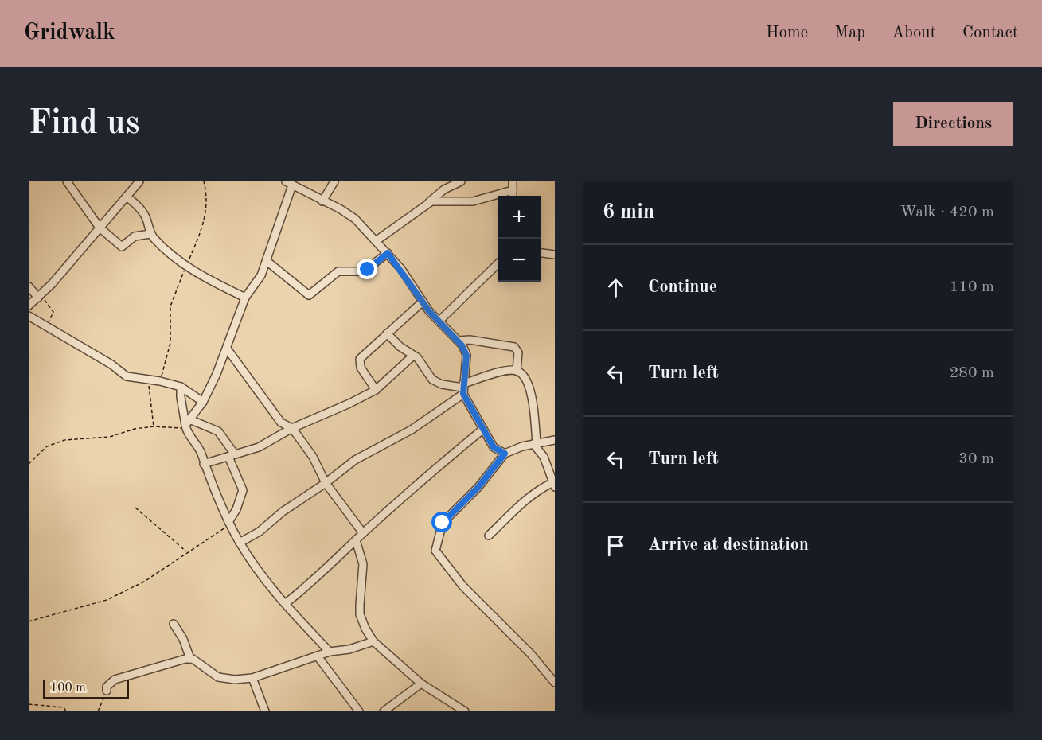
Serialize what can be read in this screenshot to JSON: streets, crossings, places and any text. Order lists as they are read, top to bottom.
{
  "scale_bar": "100 m",
  "page": {
    "header": "Gridwalk",
    "nav": [
      "Home",
      "Map",
      "About",
      "Contact"
    ],
    "buttons": "Directions",
    "title": "Find us",
    "heading": ["6 min", "Walk · 420 m"],
    "map_buttons": ["+", "−"],
    "list": [
      ["Continue", "110 m"],
      ["Turn left", "280 m"],
      ["Turn left", "30 m"],
      "Arrive at destination"
    ],
    "scale": "100 m"
  }
}
